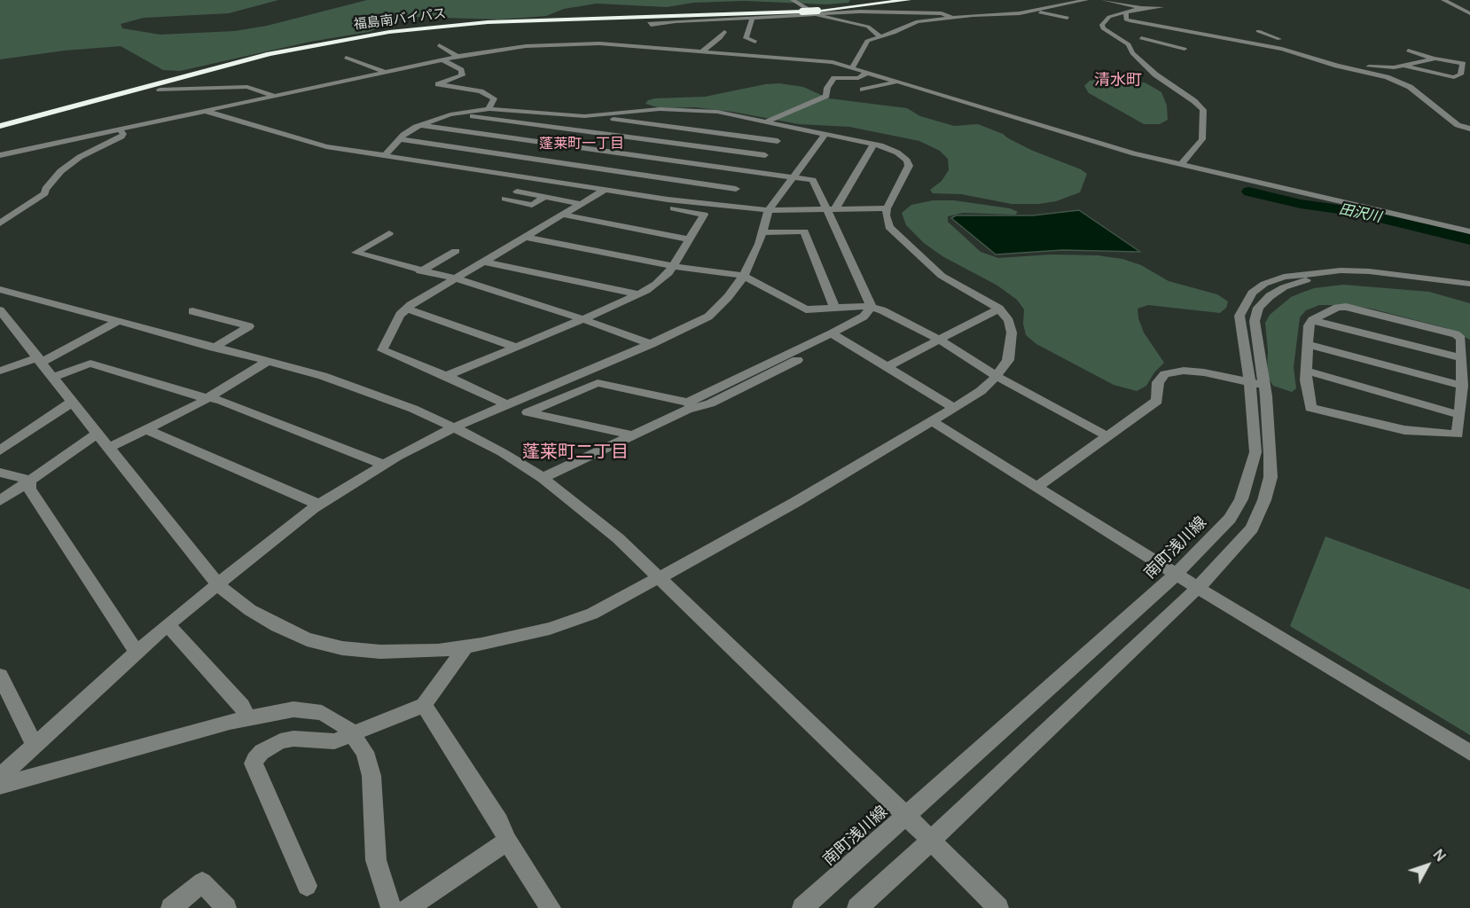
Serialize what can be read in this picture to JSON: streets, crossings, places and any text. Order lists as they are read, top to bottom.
{
  "streets": {
    "highway": ["福島南バイパス"],
    "street": ["南町浅川線"]
  },
  "districts": ["清水町", "蓬莱町一丁目", "蓬莱町二丁目"],
  "water": ["田沢川"],
  "north": "top right"
}
